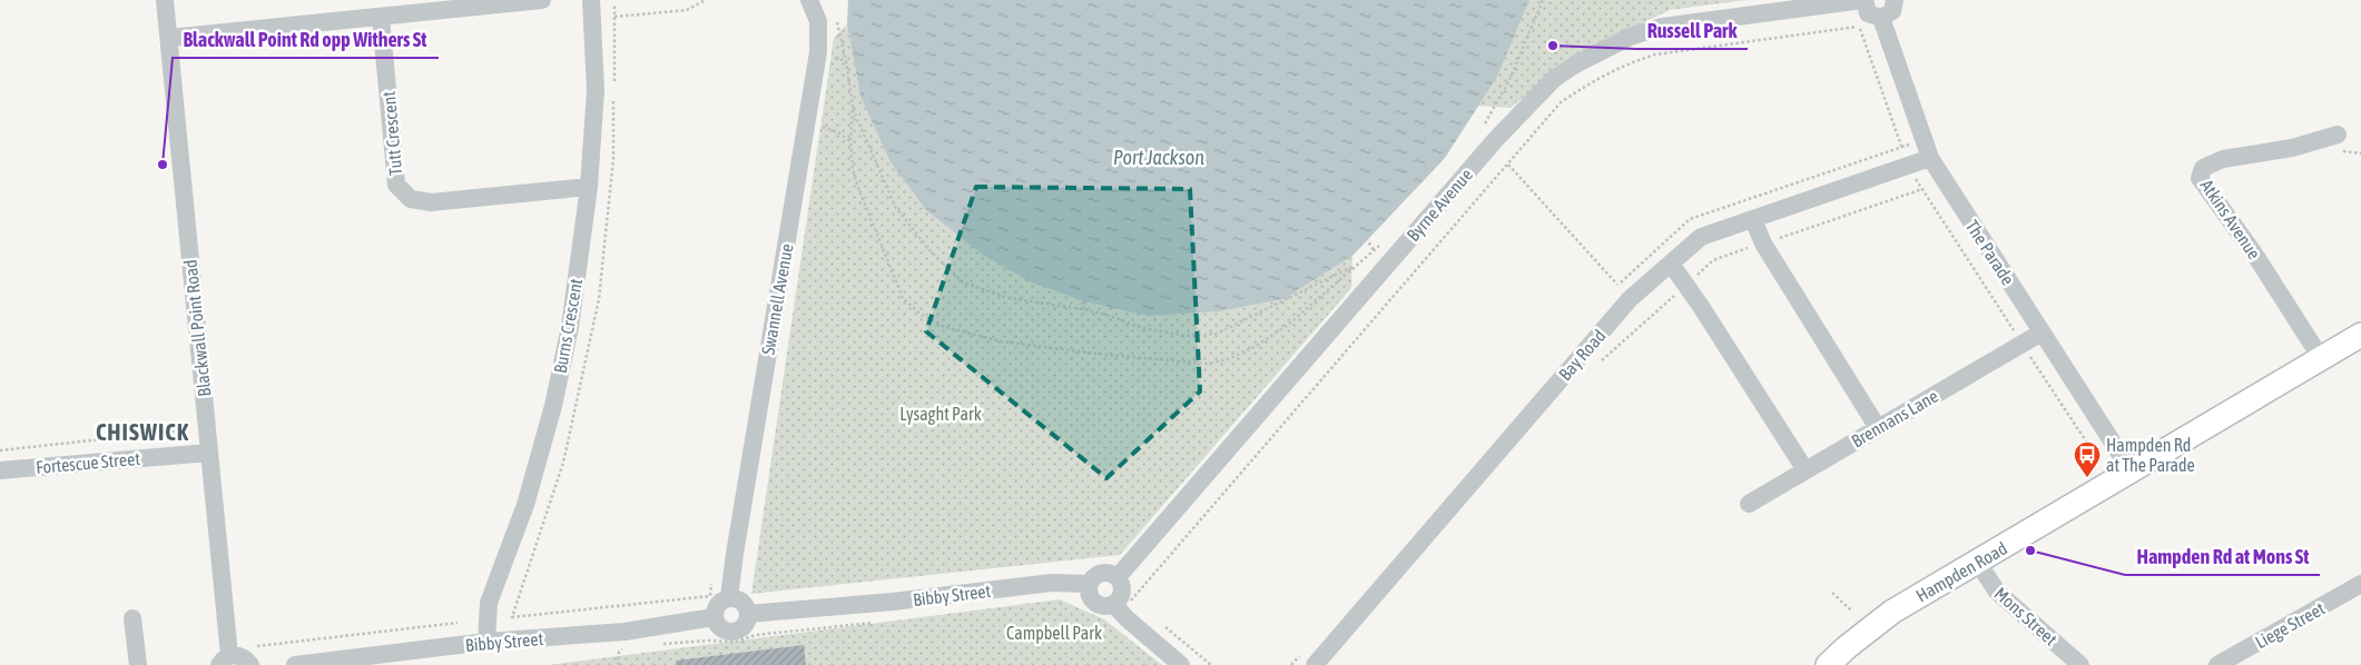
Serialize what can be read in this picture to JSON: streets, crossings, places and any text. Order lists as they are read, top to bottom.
{
  "streets": {
    "main road": ["Hampden Road"],
    "street": [
      "Tutt Crescent",
      "Byrne Avenue",
      "Atkins Avenue",
      "The Parade",
      "Swannell Avenue",
      "Burns Crescent",
      "Blackwall Point Road",
      "Bay Road",
      "Brennans Lane",
      "Fortescue Street",
      "Bibby Street",
      "Mons Street",
      "Liege Street"
    ]
  },
  "crossings": [
    ["Tutt Crescent", "Burns Crescent"],
    ["Byrne Avenue", "Bibby Street"],
    ["Atkins Avenue", "Hampden Road"],
    ["The Parade", "Bay Road"],
    ["The Parade", "Brennans Lane"],
    ["The Parade", "Hampden Road"],
    ["Swannell Avenue", "Bibby Street"],
    ["Burns Crescent", "Bibby Street"],
    ["Blackwall Point Road", "Fortescue Street"],
    ["Hampden Road", "Mons Street"]
  ],
  "districts": ["CHISWICK"],
  "water": ["Port Jackson"],
  "parks": ["Lysaght Park", "Campbell Park"],
  "places": {
    "other": ["Russell Park", "Blackwall Point Rd opp Withers St", "Hampden Rd at Mons St"],
    "bus stop": ["Hampden Rd at The Parade"]
  }
}
